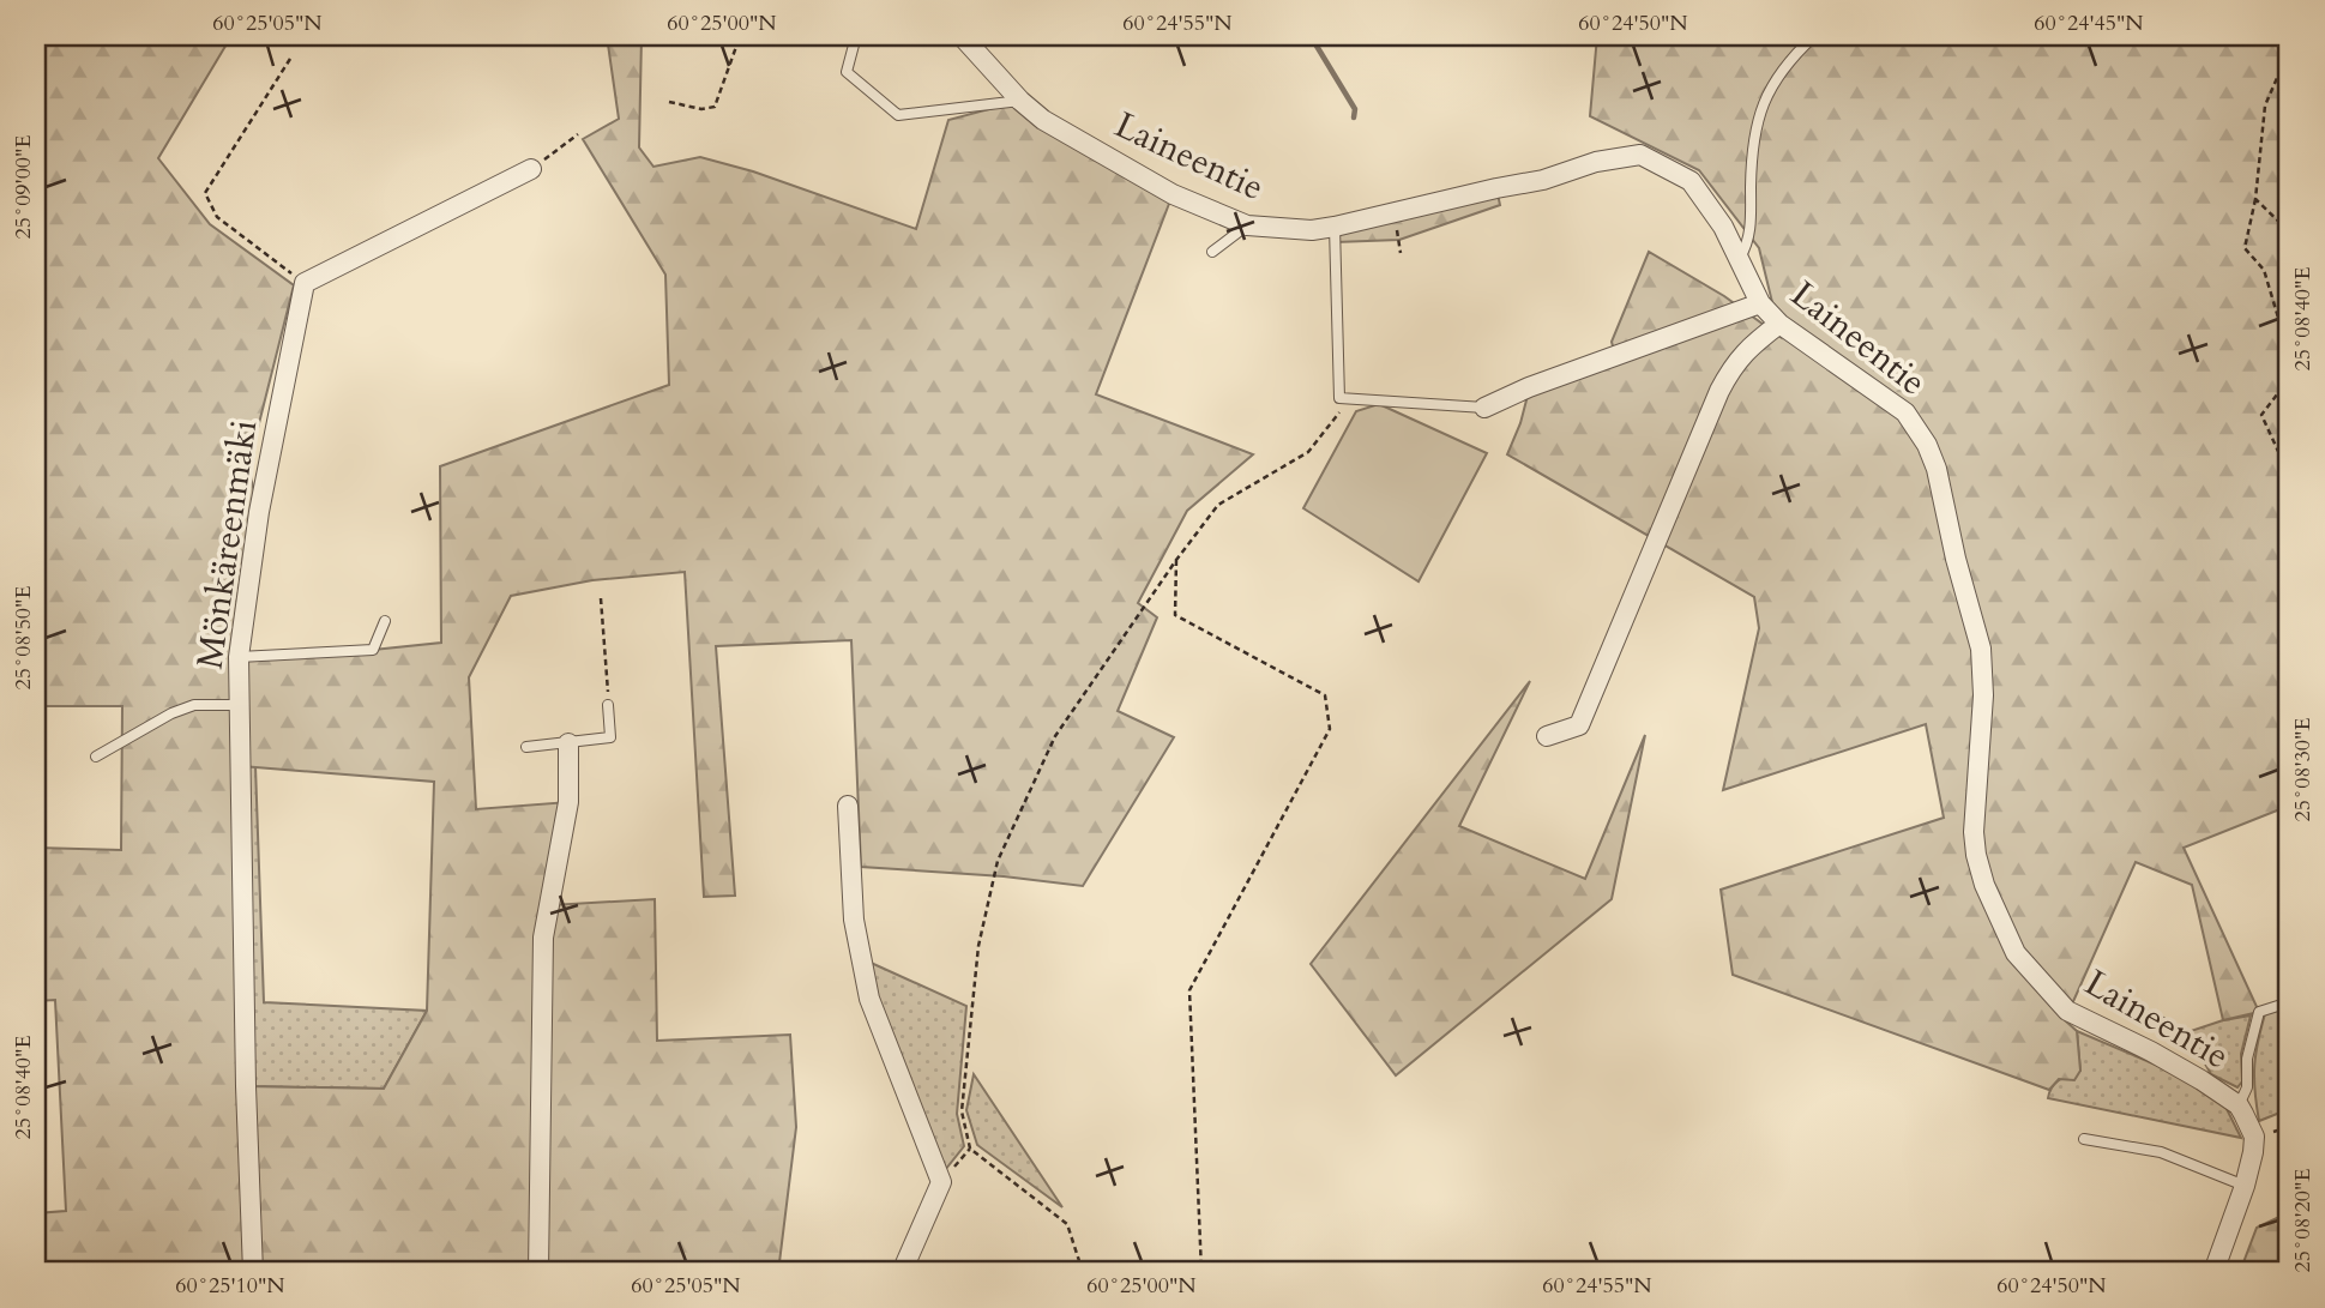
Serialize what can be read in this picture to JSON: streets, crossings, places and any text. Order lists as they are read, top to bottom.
{
  "streets": {
    "street": ["Laineentie", "Mönkäreenmäki"]
  },
  "coordinates": [
    "60°25'05\"N",
    "60°25'00\"N",
    "60°24'55\"N",
    "60°24'50\"N",
    "60°24'45\"N",
    "25°09'00\"E",
    "25°08'40\"E",
    "25°08'50\"E",
    "25°08'30\"E",
    "25°08'20\"E",
    "60°25'10\"N"
  ]
}
